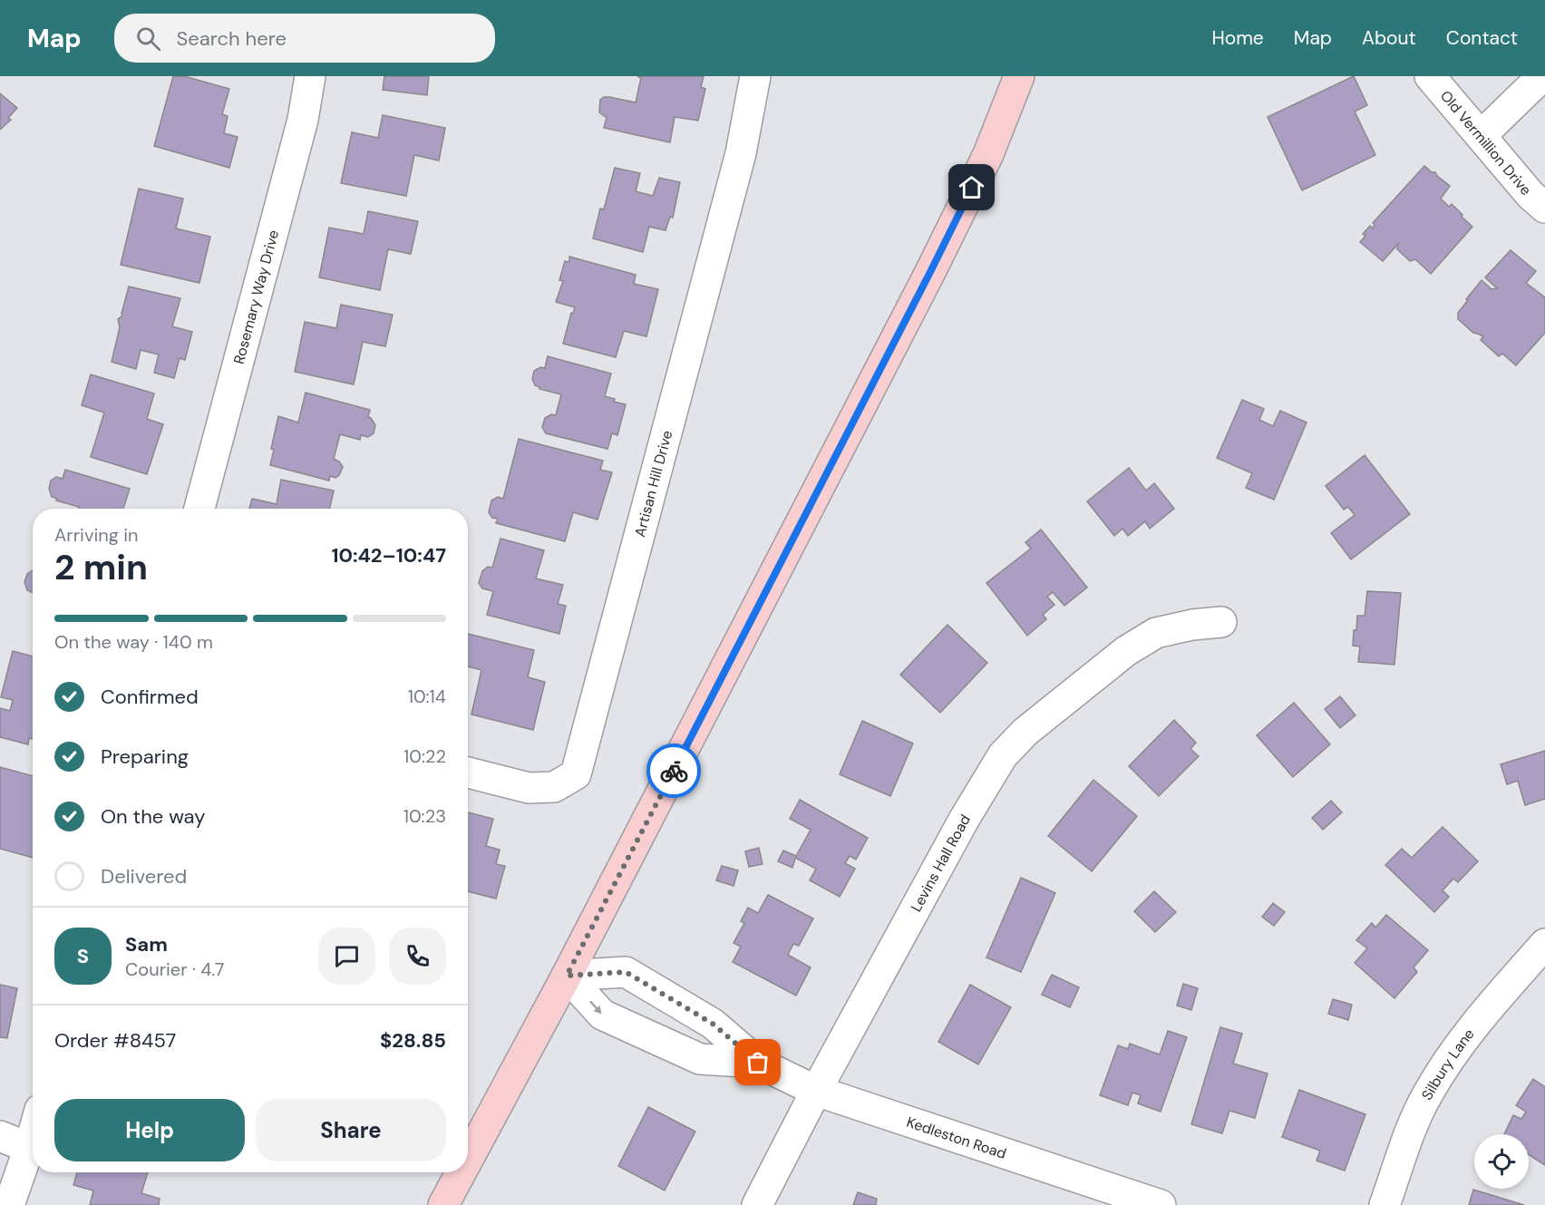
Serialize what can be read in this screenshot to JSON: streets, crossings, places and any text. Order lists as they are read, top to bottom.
{
  "streets": {
    "street": [
      "Old Vermillion Drive",
      "Rosemary Way Drive",
      "Artisan Hill Drive",
      "Levins Hall Road",
      "Silbury Lane",
      "Kedleston Road"
    ]
  },
  "crossings": [
    ["Levins Hall Road", "Kedleston Road"]
  ],
  "page": {
    "header": "Map",
    "search": "Search here",
    "nav": [
      "Home",
      "Map",
      "About",
      "Contact"
    ],
    "heading": ["2 min", "Arriving in", "10:42–10:47"],
    "panel": [
      "Sam",
      "Courier · 4.7",
      "Order #8457",
      "$28.85"
    ],
    "bar": "On the way · 140 m",
    "list": [
      ["Confirmed", "10:14"],
      ["Preparing", "10:22"],
      ["On the way", "10:23"],
      "Delivered"
    ],
    "round": "S",
    "buttons": ["Help", "Share"]
  }
}
